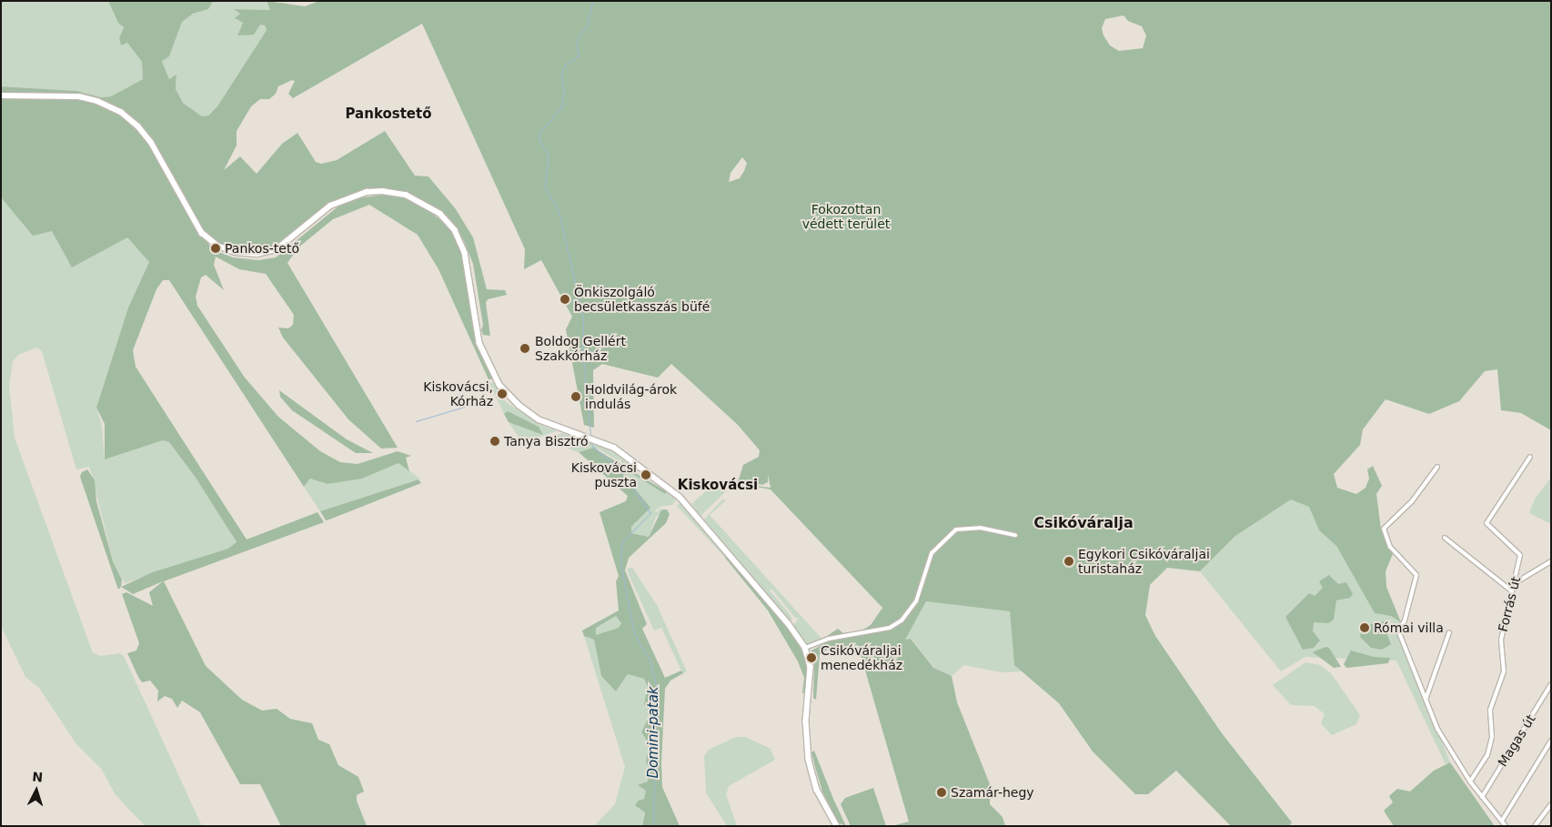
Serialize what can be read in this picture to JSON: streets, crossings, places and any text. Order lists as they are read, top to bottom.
{
  "streets": {
    "street": ["Forrás út", "Magas út"]
  },
  "districts": ["Pankostető", "Kiskovácsi", "Csikóváralja"],
  "water": ["Domini-patak"],
  "parks": ["Fokozottan védett terület"],
  "places": [
    "Pankos-tető",
    "Önkiszolgáló becsületkasszás büfé",
    "Boldog Gellért Szakkórház",
    "Kiskovácsi, Kórház",
    "Holdvilág-árok indulás",
    "Tanya Bisztró",
    "Kiskovácsi puszta",
    "Egykori Csikóváraljai turistaház",
    "Római villa",
    "Csikóváraljai menedékház",
    "Szamár-hegy"
  ],
  "north": "top"
}
